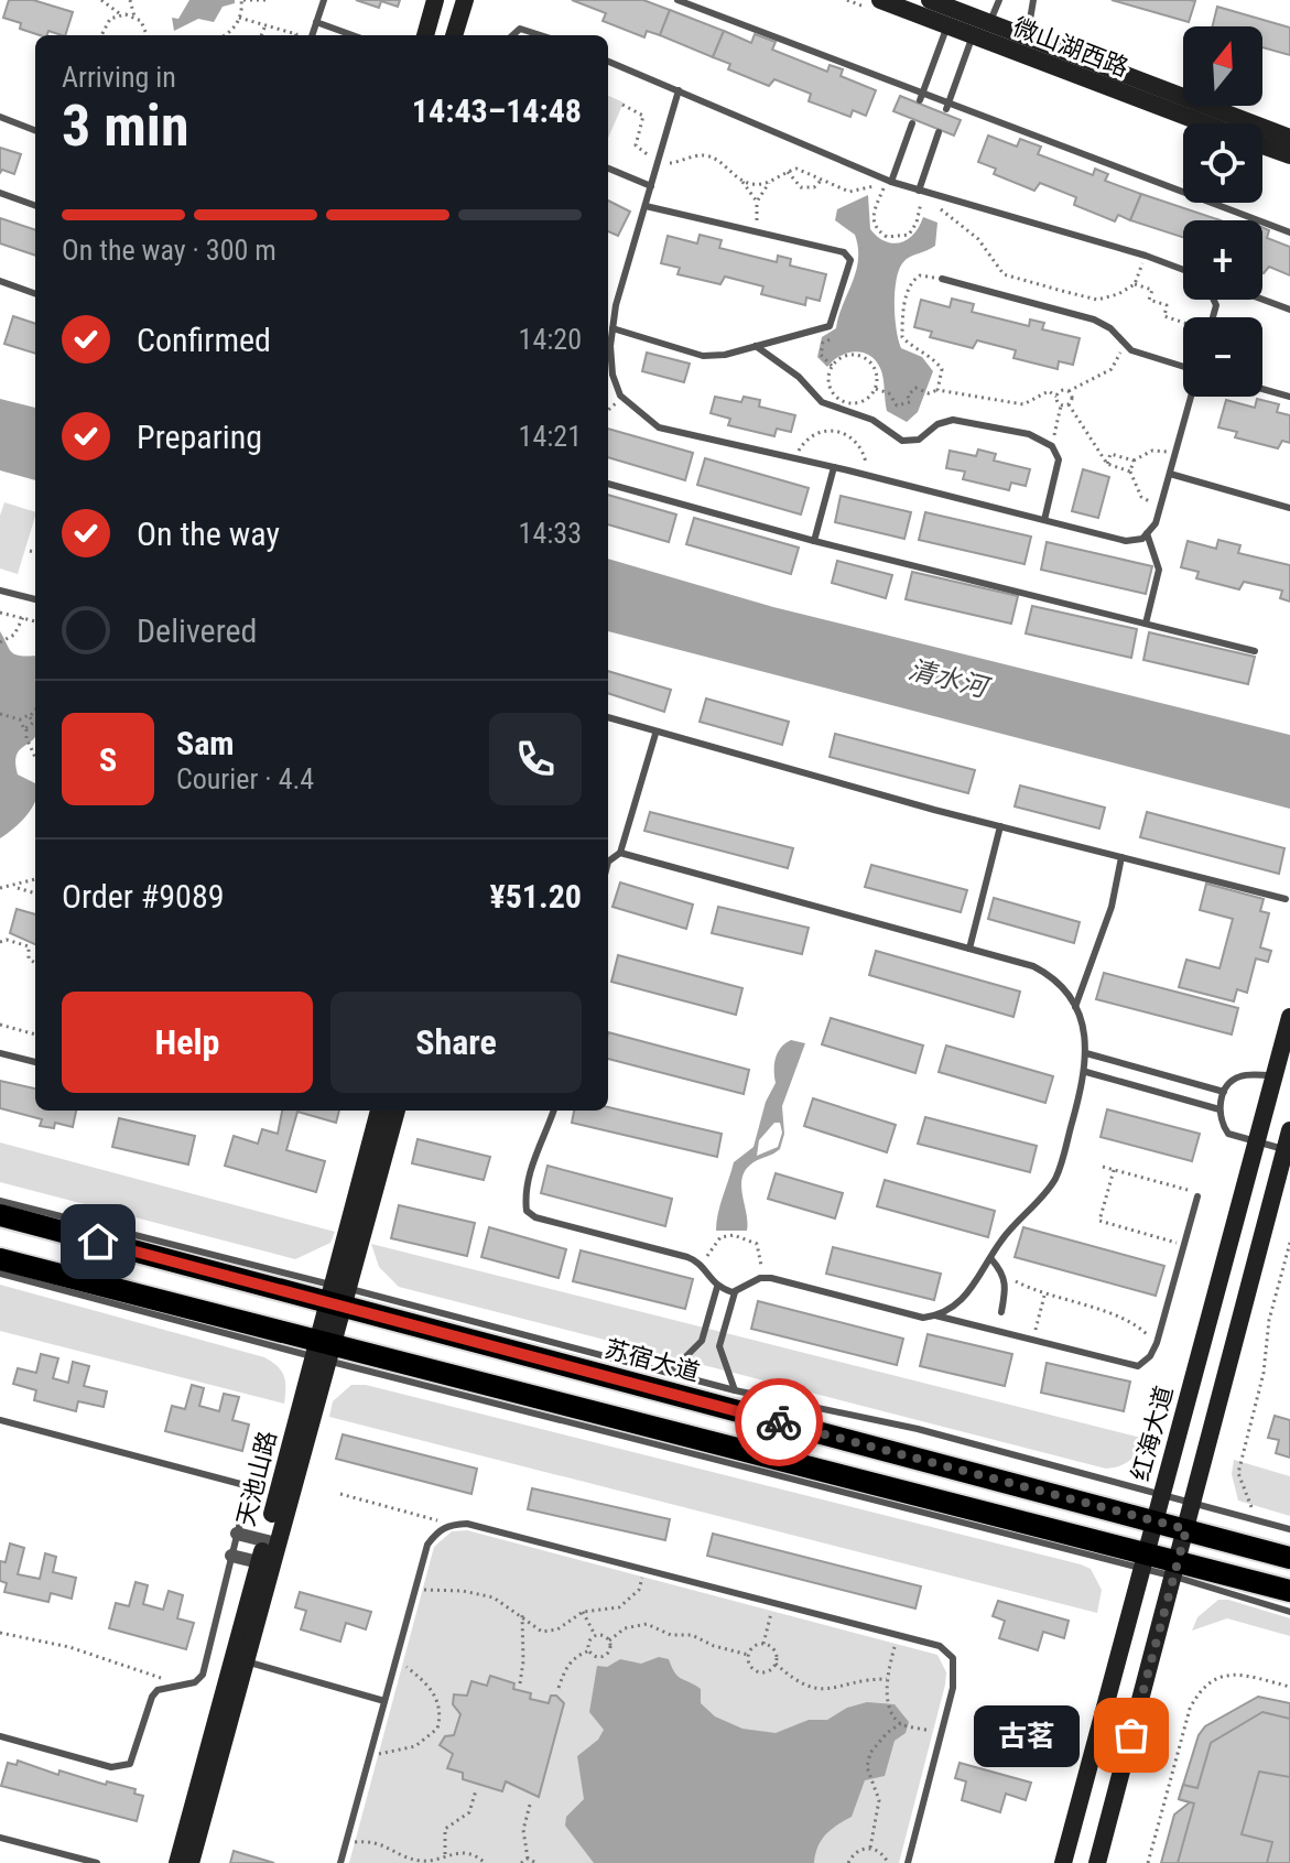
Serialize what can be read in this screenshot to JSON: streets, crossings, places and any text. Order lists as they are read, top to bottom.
{
  "streets": {
    "main road": ["苏宿大道"],
    "street": ["微山湖西路", "红海大道", "天池山路"]
  },
  "crossings": [
    ["苏宿大道", "红海大道"],
    ["苏宿大道", "天池山路"]
  ],
  "water": ["清水河"],
  "places": ["古茗"],
  "north": "top",
  "page": {
    "map_buttons": ["+", "−"],
    "heading": ["3 min", "Arriving in", "14:43–14:48"],
    "panel": [
      "Sam",
      "Courier · 4.4",
      "Order #9089",
      "¥51.20"
    ],
    "bar": "On the way · 300 m",
    "list": [
      ["Confirmed", "14:20"],
      ["Preparing", "14:21"],
      ["On the way", "14:33"],
      "Delivered"
    ],
    "round": "S",
    "buttons": ["Help", "Share"],
    "bubble": "古茗"
  }
}
